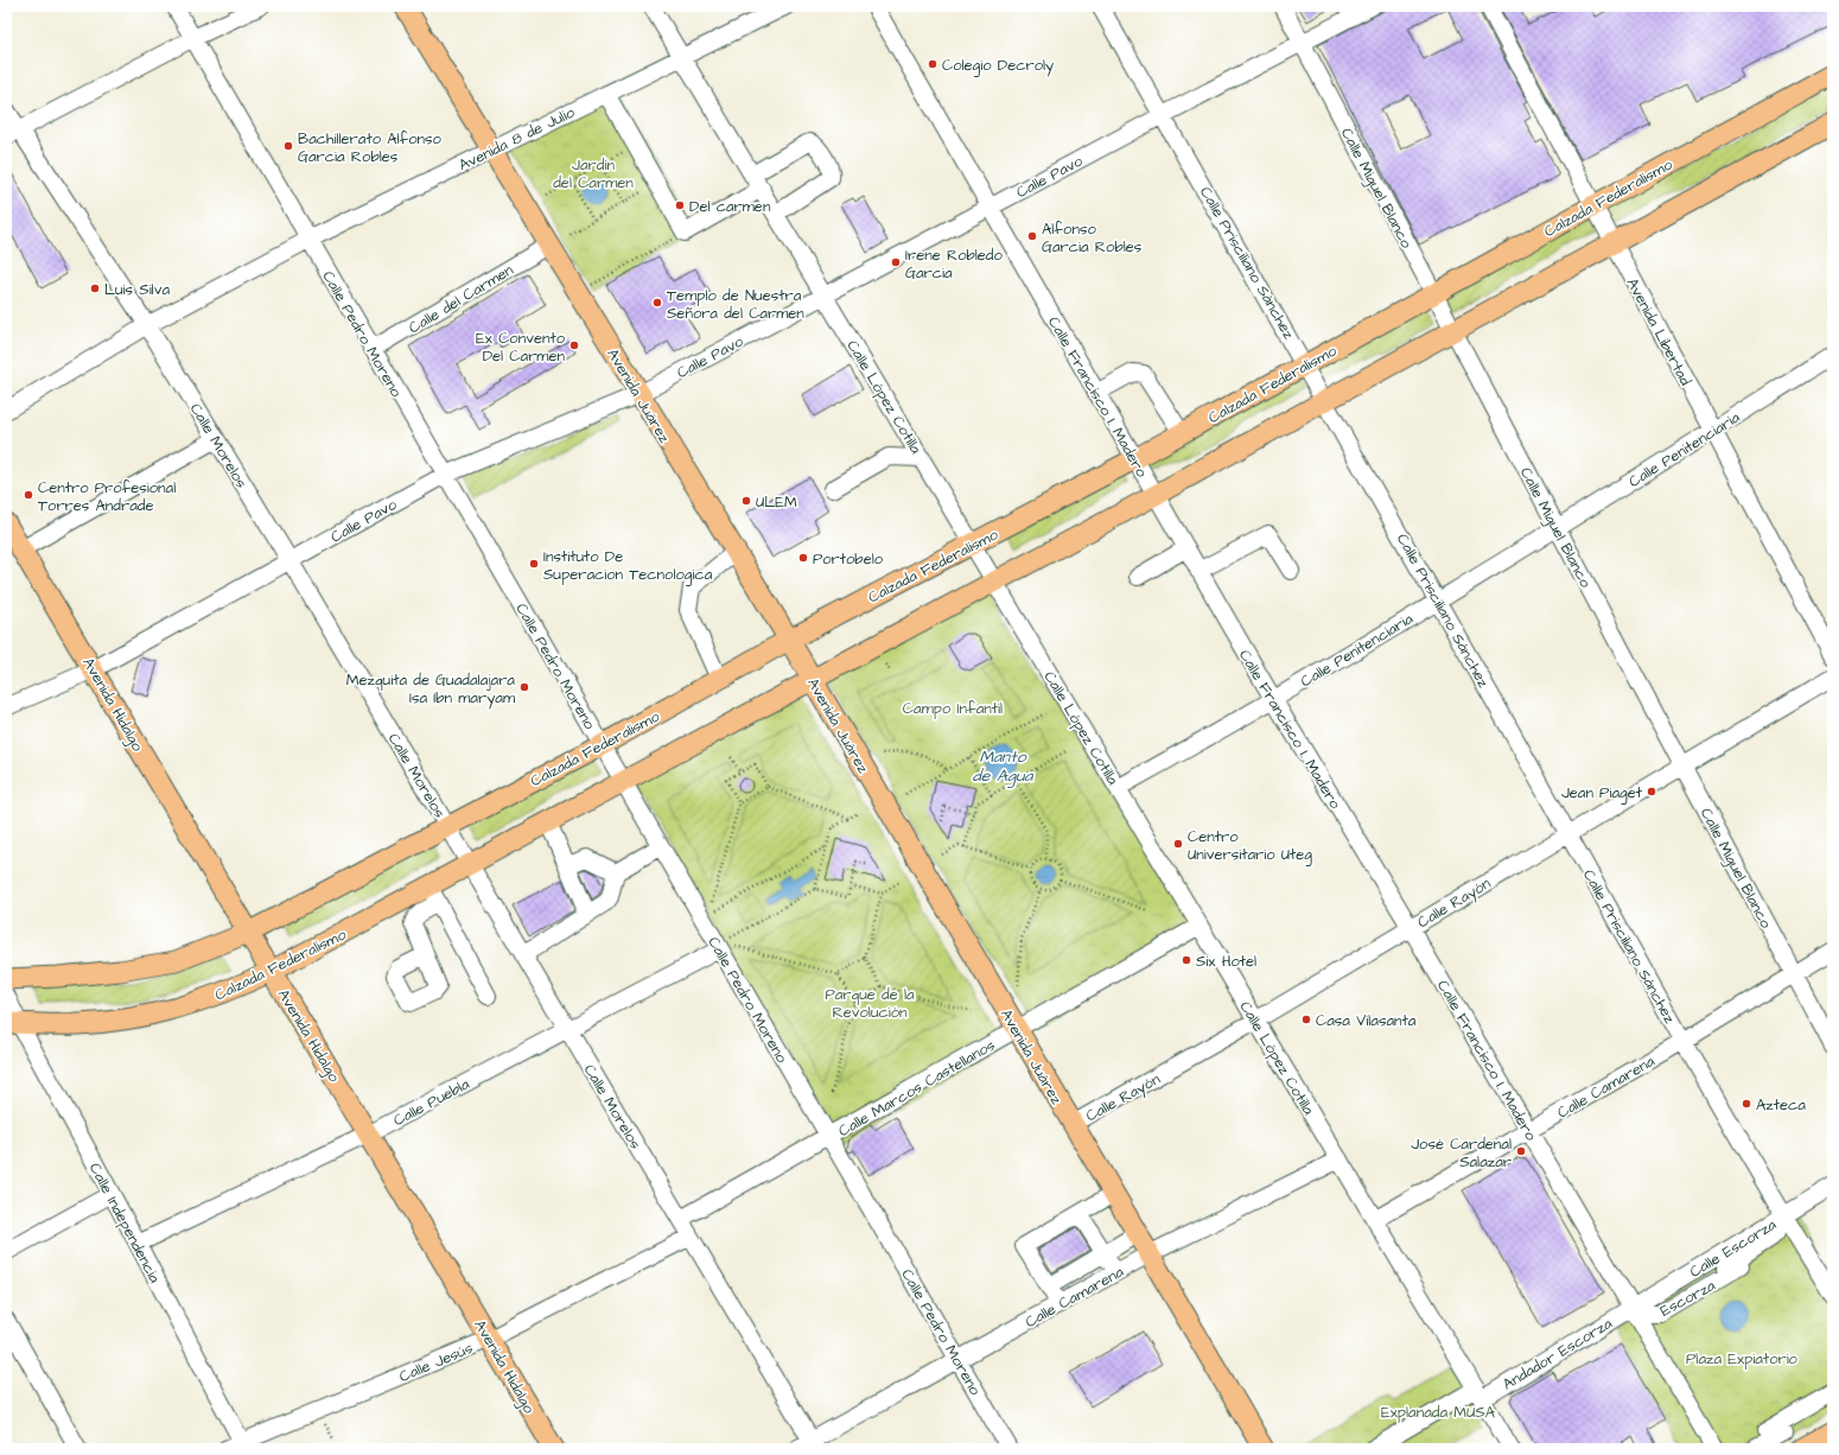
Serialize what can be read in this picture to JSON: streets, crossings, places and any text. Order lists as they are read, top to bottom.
{
  "streets": {
    "main road": ["Calzada Federalismo", "Avenida Juárez", "Avenida Hidalgo"],
    "street": [
      "Avenida 8 de Julio",
      "Calle Pavo",
      "Calle Miguel Blanco",
      "Calle Prisciliano Sánchez",
      "Calle del Carmen",
      "Avenida Libertad",
      "Calle Pedro Moreno",
      "Calle López Cotilla",
      "Calle Francisco I. Madero",
      "Calle Morelos",
      "Calle Penitenciaria",
      "Calle Rayón",
      "Calle Camarena",
      "Calle Marcos Castellanos",
      "Calle Puebla",
      "Calle Independencia",
      "Calle Escorza",
      "Escorza",
      "Andador Escorza",
      "Calle Jesús"
    ]
  },
  "crossings": [
    ["Avenida 8 de Julio", "Calle Pedro Moreno"],
    ["Avenida 8 de Julio", "Avenida Juárez"],
    ["Avenida 8 de Julio", "Calle López Cotilla"],
    ["Avenida 8 de Julio", "Calle Morelos"],
    ["Calle Pavo", "Calle Miguel Blanco"],
    ["Calle Pavo", "Calle Prisciliano Sánchez"],
    ["Calle Pavo", "Calle Pedro Moreno"],
    ["Calle Pavo", "Avenida Juárez"],
    ["Calle Pavo", "Calle López Cotilla"],
    ["Calle Pavo", "Calle Francisco I. Madero"],
    ["Calle Pavo", "Calle Morelos"],
    ["Calle Pavo", "Avenida Hidalgo"],
    ["Calle Miguel Blanco", "Calzada Federalismo"],
    ["Calle Miguel Blanco", "Calle Penitenciaria"],
    ["Calle Miguel Blanco", "Calle Rayón"],
    ["Calle Miguel Blanco", "Calle Camarena"],
    ["Calzada Federalismo", "Calle Prisciliano Sánchez"],
    ["Calzada Federalismo", "Avenida Libertad"],
    ["Calzada Federalismo", "Calle Pedro Moreno"],
    ["Calzada Federalismo", "Avenida Juárez"],
    ["Calzada Federalismo", "Calle López Cotilla"],
    ["Calzada Federalismo", "Calle Francisco I. Madero"],
    ["Calzada Federalismo", "Calle Morelos"],
    ["Calzada Federalismo", "Avenida Hidalgo"],
    ["Calzada Federalismo", "Calle Independencia"],
    ["Calle Prisciliano Sánchez", "Calle Penitenciaria"],
    ["Calle Prisciliano Sánchez", "Calle Rayón"],
    ["Calle Prisciliano Sánchez", "Calle Camarena"],
    ["Calle Prisciliano Sánchez", "Calle Escorza"],
    ["Calle Prisciliano Sánchez", "Escorza"],
    ["Calle del Carmen", "Calle Pedro Moreno"],
    ["Calle del Carmen", "Avenida Juárez"],
    ["Avenida Libertad", "Calle Penitenciaria"],
    ["Calle Pedro Moreno", "Calle Camarena"],
    ["Calle Pedro Moreno", "Calle Marcos Castellanos"],
    ["Calle Pedro Moreno", "Calle Puebla"],
    ["Avenida Juárez", "Calle Rayón"],
    ["Avenida Juárez", "Calle Camarena"],
    ["Avenida Juárez", "Calle Marcos Castellanos"],
    ["Calle López Cotilla", "Calle Penitenciaria"],
    ["Calle López Cotilla", "Calle Rayón"],
    ["Calle López Cotilla", "Calle Camarena"],
    ["Calle López Cotilla", "Calle Marcos Castellanos"],
    ["Calle López Cotilla", "Andador Escorza"],
    ["Calle Francisco I. Madero", "Calle Penitenciaria"],
    ["Calle Francisco I. Madero", "Calle Rayón"],
    ["Calle Francisco I. Madero", "Calle Camarena"],
    ["Calle Francisco I. Madero", "Calle Escorza"],
    ["Calle Francisco I. Madero", "Escorza"],
    ["Calle Francisco I. Madero", "Andador Escorza"],
    ["Calle Morelos", "Calle Camarena"],
    ["Calle Morelos", "Calle Marcos Castellanos"],
    ["Calle Morelos", "Calle Puebla"],
    ["Calle Morelos", "Calle Jesús"],
    ["Avenida Hidalgo", "Calle Puebla"],
    ["Avenida Hidalgo", "Calle Jesús"],
    ["Calle Puebla", "Calle Independencia"],
    ["Calle Independencia", "Calle Jesús"],
    ["Calle Escorza", "Escorza"],
    ["Calle Escorza", "Andador Escorza"],
    ["Escorza", "Andador Escorza"]
  ],
  "water": ["Manto de Agua"],
  "parks": [
    "Jardín del Carmen",
    "Campo Infantil",
    "Parque de la Revolución",
    "Plaza Expiatorio",
    "Explanada MUSA"
  ],
  "places": [
    "Colegio Decroly",
    "Bachillerato Alfonso Garcia Robles",
    "Del carmen",
    "Alfonso Garcia Robles",
    "Irene Robledo Garcia",
    "Luis Silva",
    "Templo de Nuestra Señora del Carmen",
    "Ex Convento Del Carmen",
    "Centro Profesional Torres Andrade",
    "ULEM",
    "Portobelo",
    "Instituto De Superacion Tecnologica",
    "Mezquita de Guadalajara Isa Ibn maryam",
    "Jean Piaget",
    "Centro Universitario Uteg",
    "Six Hotel",
    "Casa Vilasanta",
    "Azteca",
    "José Cardenal Salazar"
  ]
}
